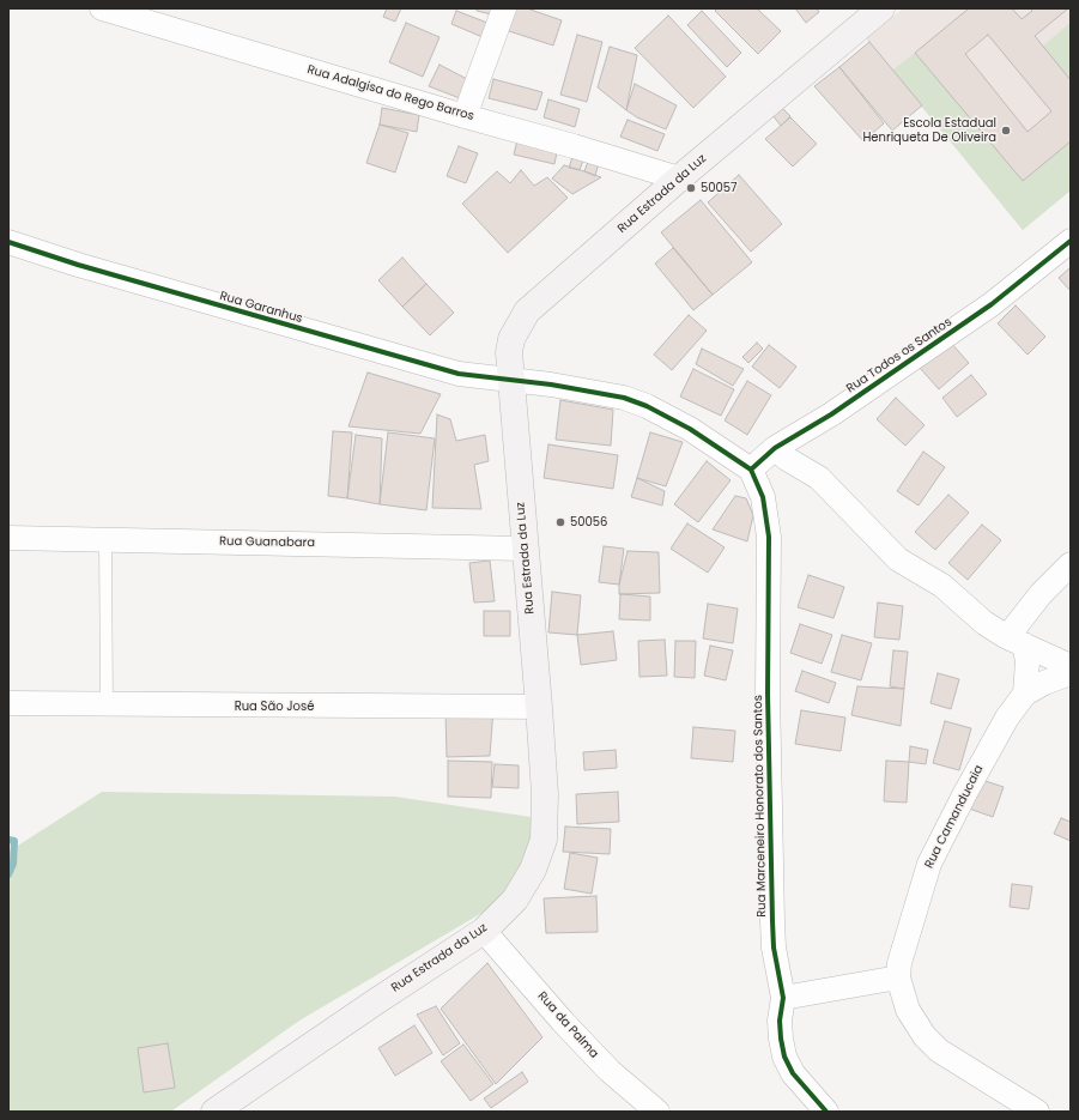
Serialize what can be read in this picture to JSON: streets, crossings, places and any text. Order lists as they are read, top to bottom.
{
  "streets": {
    "main road": ["Rua Estrada da Luz"],
    "street": [
      "Rua Adalgisa do Rego Barros",
      "Rua Garanhus",
      "Rua Todos os Santos",
      "Rua Guanabara",
      "Rua São José",
      "Rua Marceneiro Honorato dos Santos",
      "Rua Camanducaia",
      "Rua da Palma"
    ]
  },
  "crossings": [
    ["Rua Adalgisa do Rego Barros", "Rua Estrada da Luz"],
    ["Rua Estrada da Luz", "Rua Garanhus"],
    ["Rua Estrada da Luz", "Rua Guanabara"],
    ["Rua Estrada da Luz", "Rua São José"],
    ["Rua Estrada da Luz", "Rua da Palma"],
    ["Rua Garanhus", "Rua Todos os Santos"],
    ["Rua Garanhus", "Rua Marceneiro Honorato dos Santos"],
    ["Rua Todos os Santos", "Rua Marceneiro Honorato dos Santos"]
  ],
  "places": ["Escola Estadual Henriqueta De Oliveira", "50057", "50056"]
}
